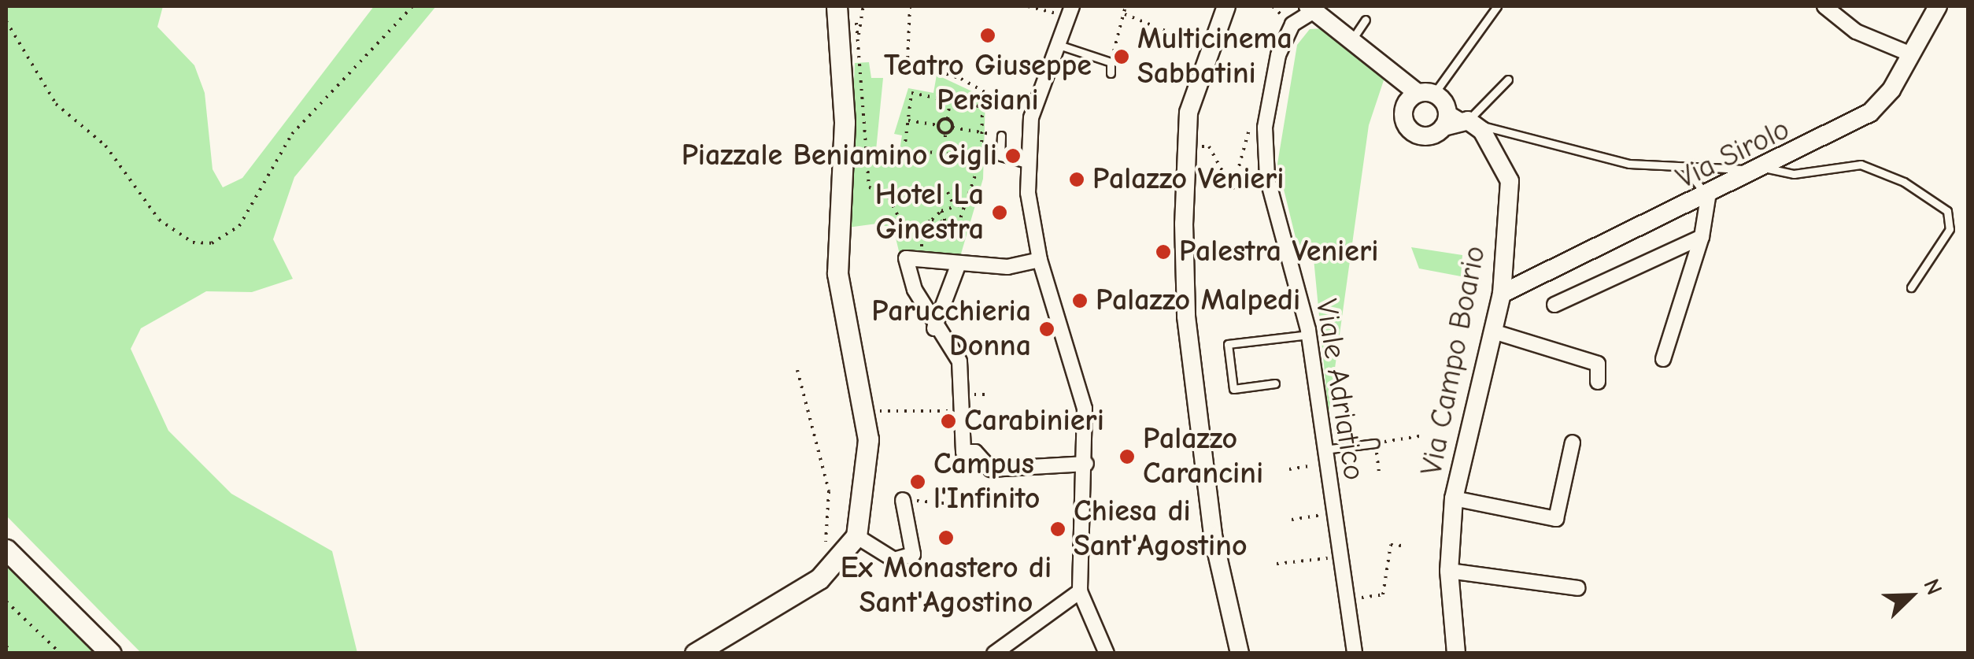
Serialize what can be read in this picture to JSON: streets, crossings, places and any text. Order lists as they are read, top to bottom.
{
  "streets": {
    "street": ["Via Sirolo", "Via Campo Boario", "Viale Adriatico"]
  },
  "crossings": [
    ["Via Sirolo", "Via Campo Boario"]
  ],
  "places": [
    "Teatro Giuseppe Persiani",
    "Multicinema Sabbatini",
    "Piazzale Beniamino Gigli",
    "Palazzo Venieri",
    "Hotel La Ginestra",
    "Palestra Venieri",
    "Palazzo Malpedi",
    "Parucchieria Donna",
    "Carabinieri",
    "Palazzo Carancini",
    "Campus l'Infinito",
    "Chiesa di Sant'Agostino",
    "Ex Monastero di Sant'Agostino"
  ],
  "north": "top right"
}
